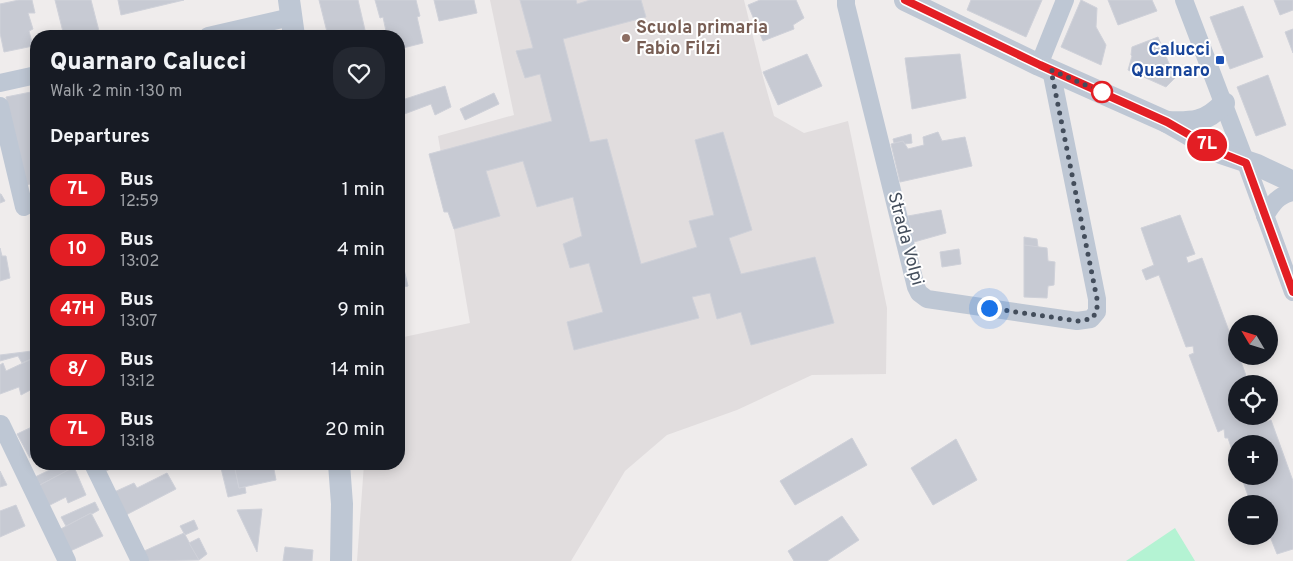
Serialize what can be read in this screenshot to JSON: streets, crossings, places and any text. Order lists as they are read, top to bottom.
{
  "streets": {
    "street": ["Strada Volpi"]
  },
  "places": {
    "other": ["Scuola primaria Fabio Filzi"],
    "transit": ["Calucci Quarnaro"]
  },
  "lines": ["bus line 7L"],
  "north": "top left",
  "page": {
    "on_map": "7L",
    "heading": [
      ["Quarnaro Calucci", "Walk · 2 min · 130 m"],
      "Departures"
    ],
    "list": [
      {
        "mark": "7L",
        "name": "Bus",
        "note": "12:59",
        "value": "1 min"
      },
      {
        "mark": "10",
        "name": "Bus",
        "note": "13:02",
        "value": "4 min"
      },
      {
        "mark": "47H",
        "name": "Bus",
        "note": "13:07",
        "value": "9 min"
      },
      {
        "mark": "8/",
        "name": "Bus",
        "note": "13:12",
        "value": "14 min"
      },
      {
        "mark": "7L",
        "name": "Bus",
        "note": "13:18",
        "value": "20 min"
      }
    ],
    "map_buttons": ["+", "−"]
  }
}
